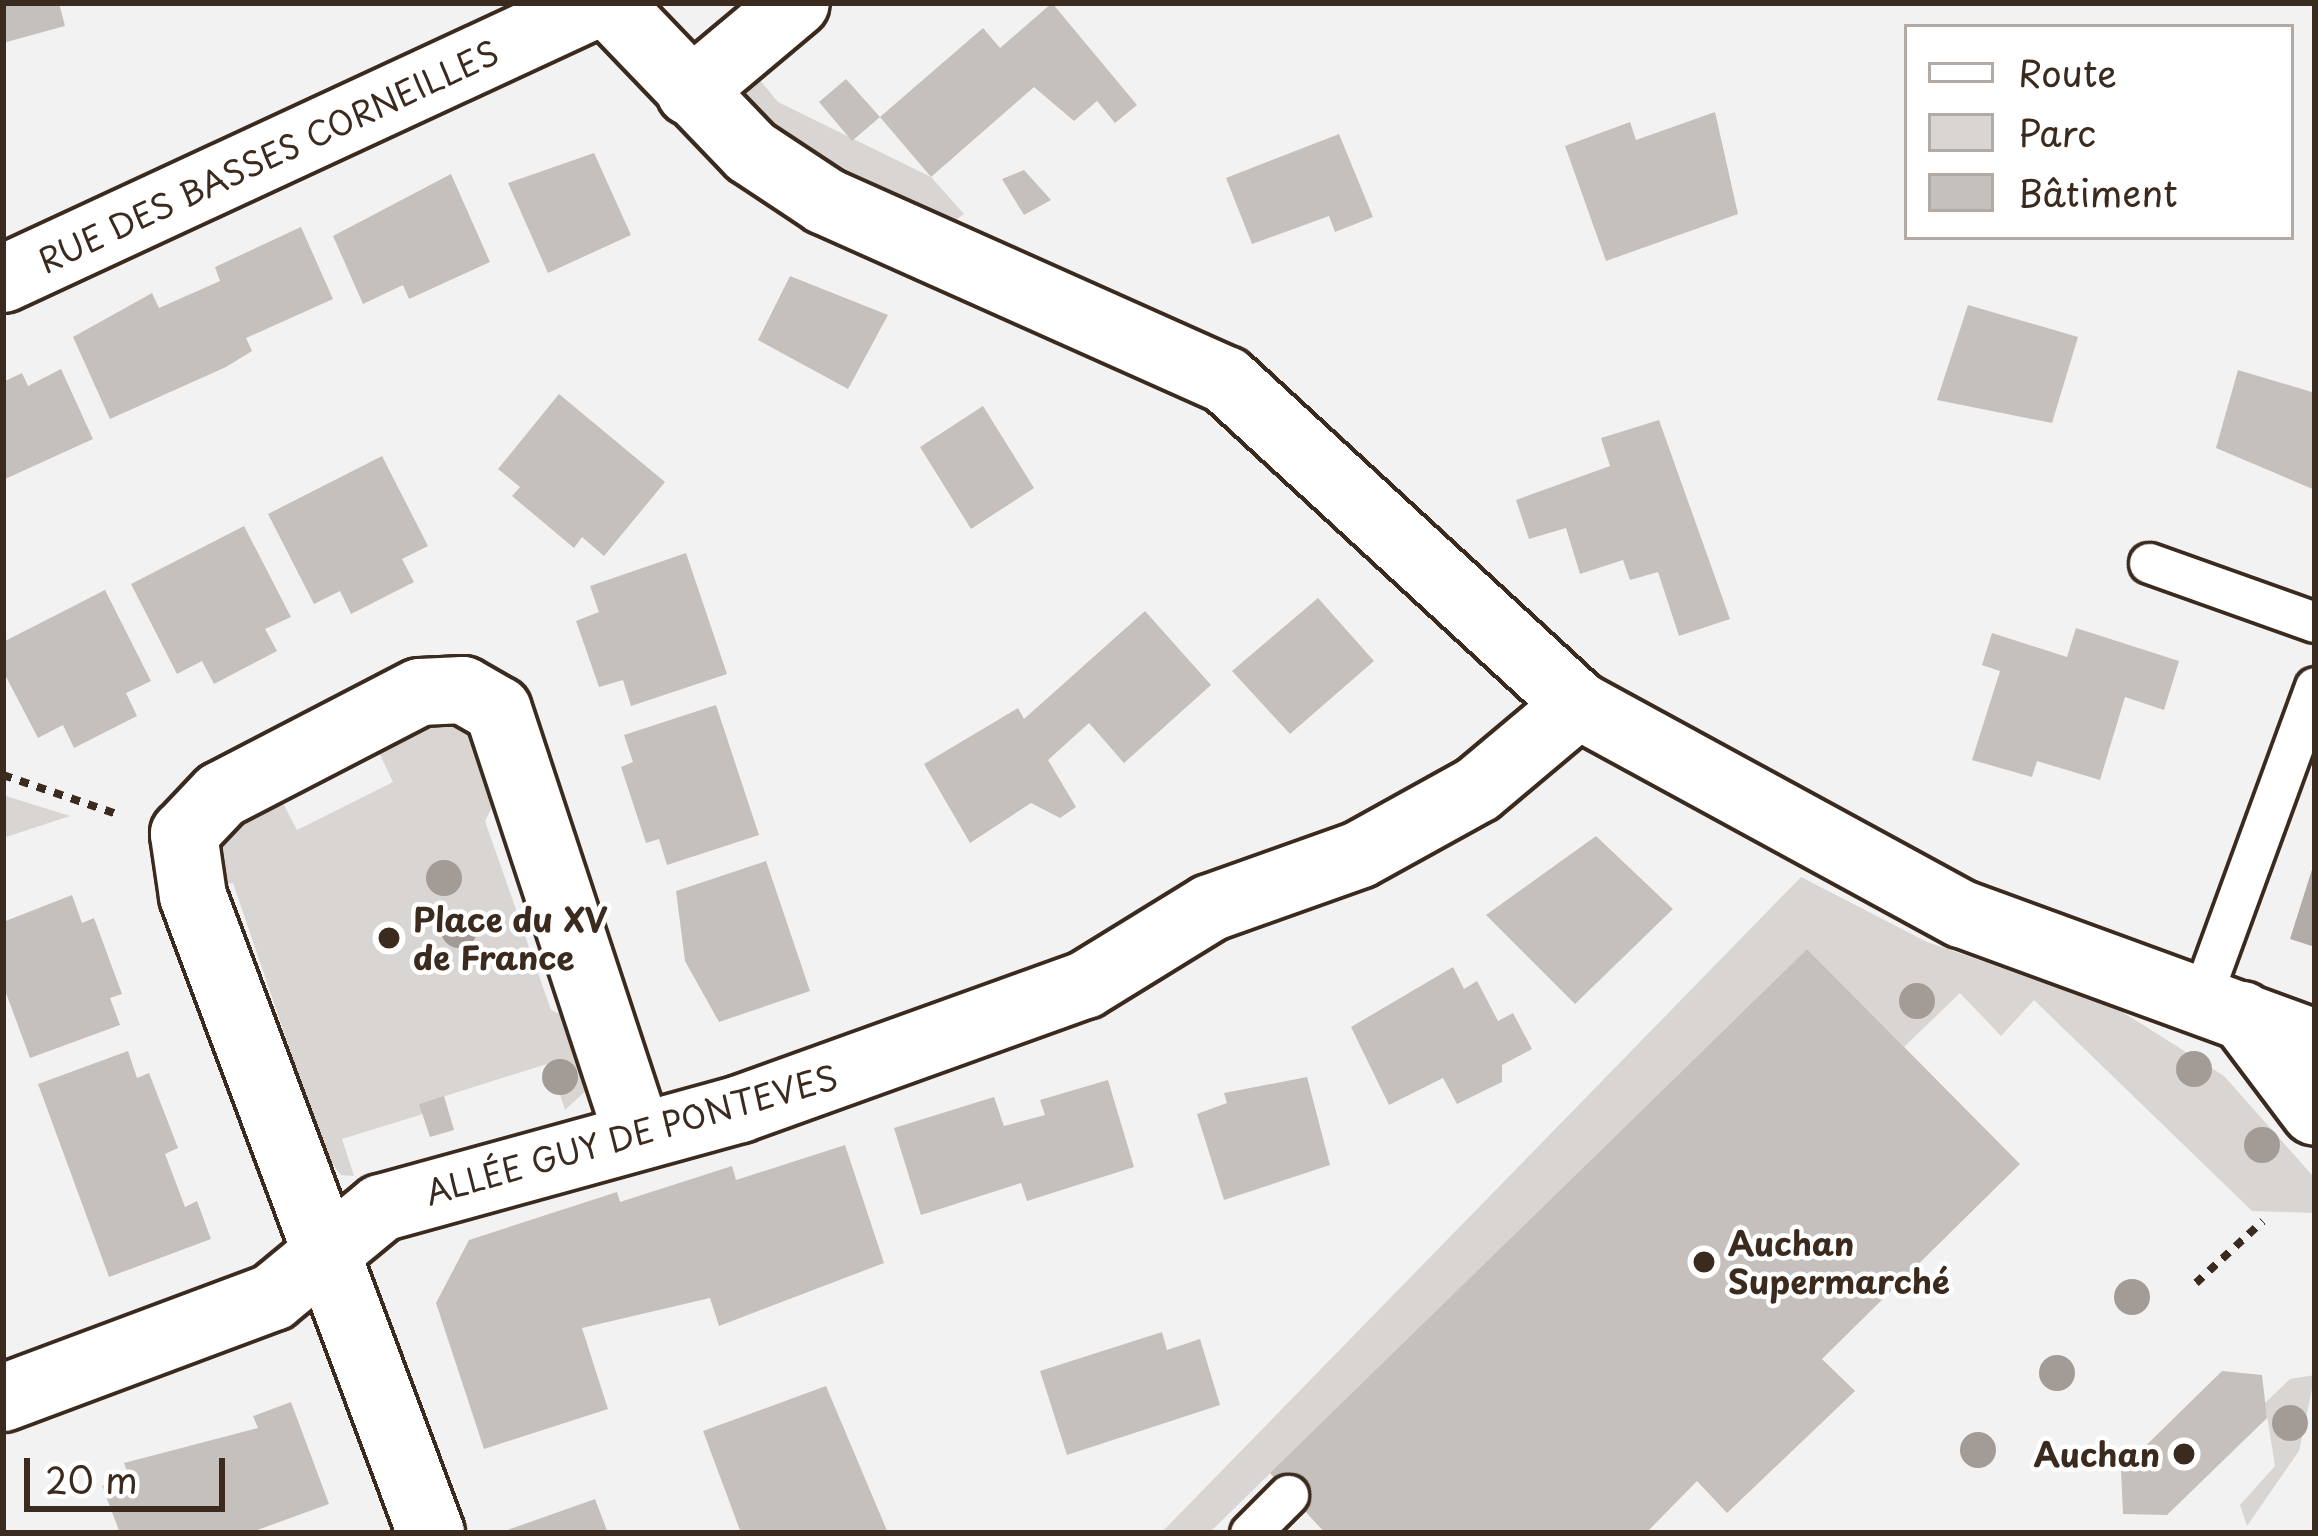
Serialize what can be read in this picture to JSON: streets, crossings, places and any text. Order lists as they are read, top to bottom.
{
  "streets": {
    "street": ["RUE DES BASSES CORNEILLES", "ALLÉE GUY DE PONTEVES"]
  },
  "places": ["Place du XV de France", "Auchan Supermarché", "Auchan"],
  "legend": ["Route", "Parc", "Bâtiment"],
  "scale_bar": "20 m"
}
